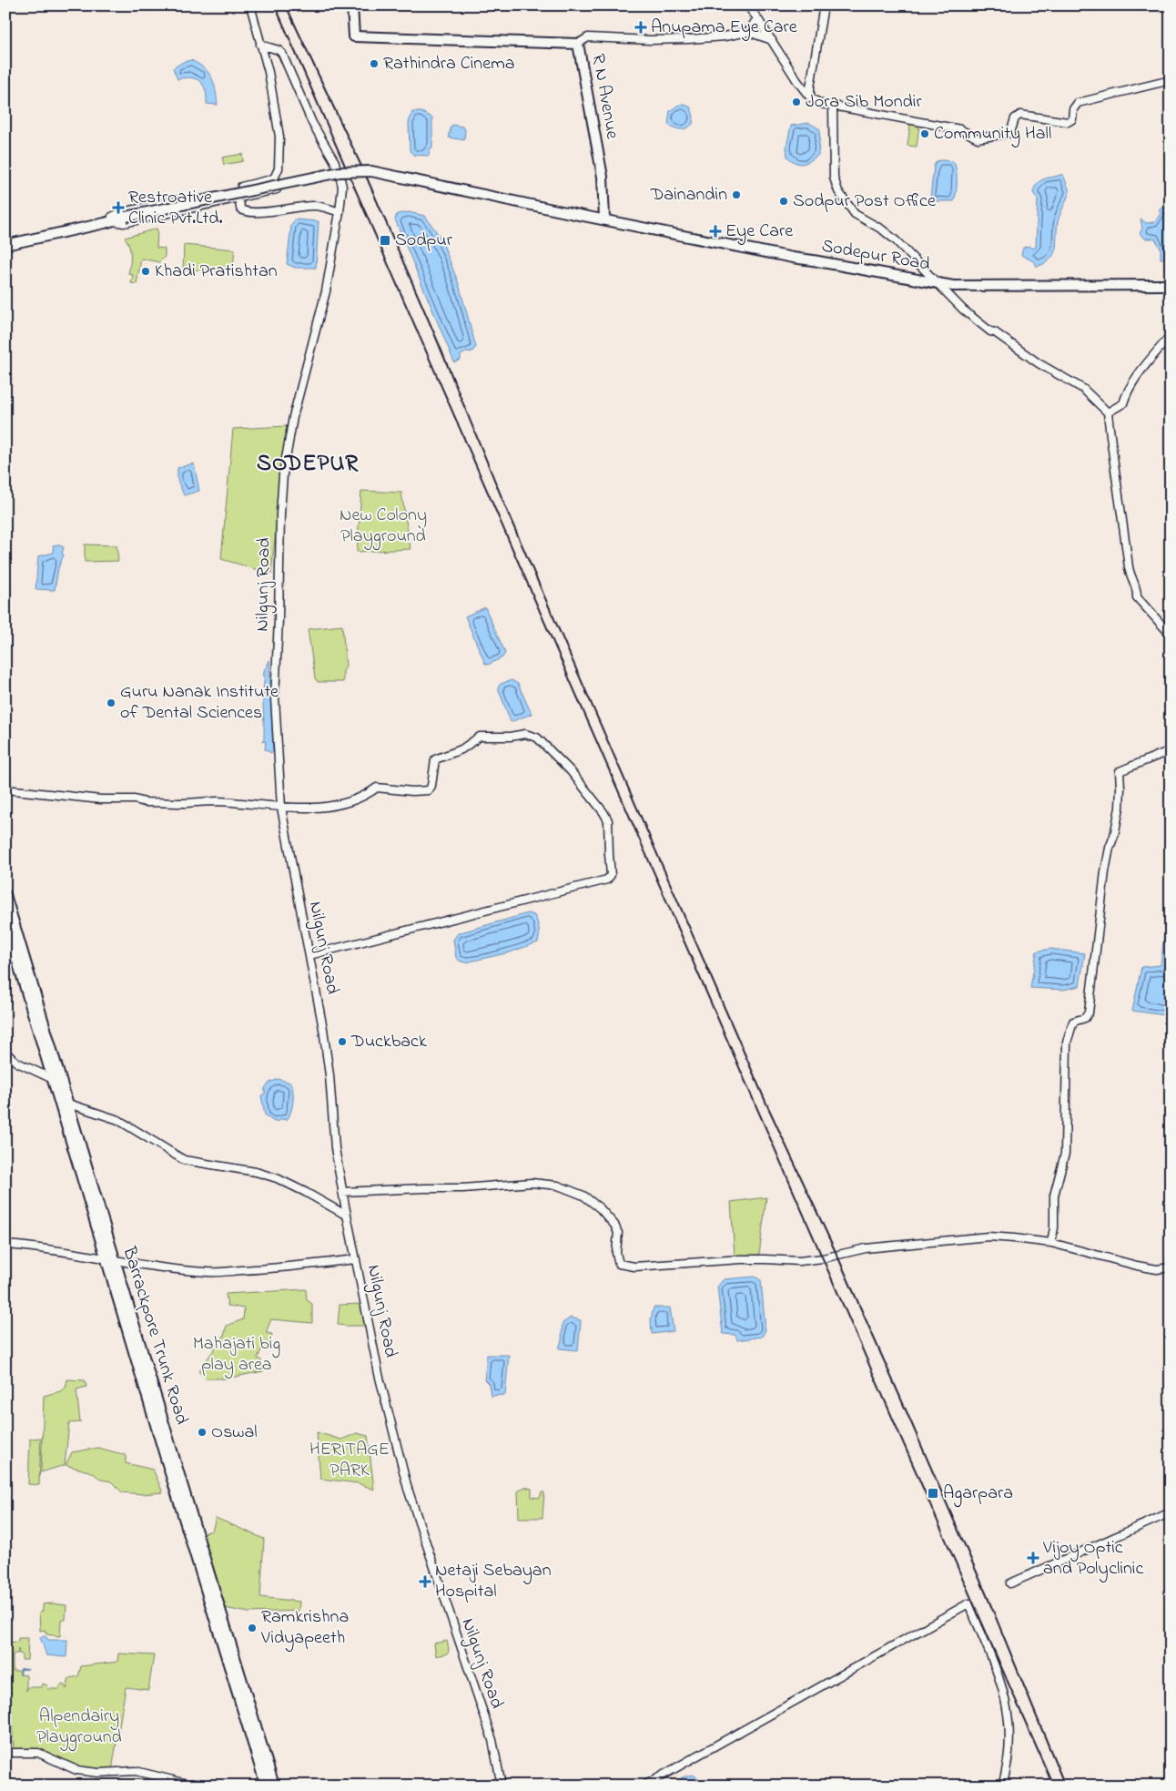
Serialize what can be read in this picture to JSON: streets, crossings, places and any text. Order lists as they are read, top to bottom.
{
  "streets": {
    "main road": ["R N Avenue", "Sodepur Road", "Barrackpore Trunk Road"],
    "street": ["Nilgunj Road"]
  },
  "crossings": [
    ["R N Avenue", "Sodepur Road"]
  ],
  "districts": ["SODEPUR"],
  "parks": [
    "New Colony Playground",
    "Mahajati big play area",
    "HERITAGE PARK",
    "Alpendairy Playground"
  ],
  "places": {
    "health": [
      "Anupama Eye Care",
      "Restroative Clinic Pvt.Ltd.",
      "Eye Care",
      "Vijoy Optic and Polyclinic",
      "Netaji Sebayan Hospital"
    ],
    "other": [
      "Rathindra Cinema",
      "Jora Sib Mondir",
      "Community Hall",
      "Dainandin",
      "Sodpur Post Office",
      "Khadi Pratishtan",
      "Guru Nanak Institute of Dental Sciences",
      "Duckback",
      "Oswal",
      "Ramkrishna Vidyapeeth"
    ],
    "transit": ["Sodpur", "Agarpara"]
  }
}
